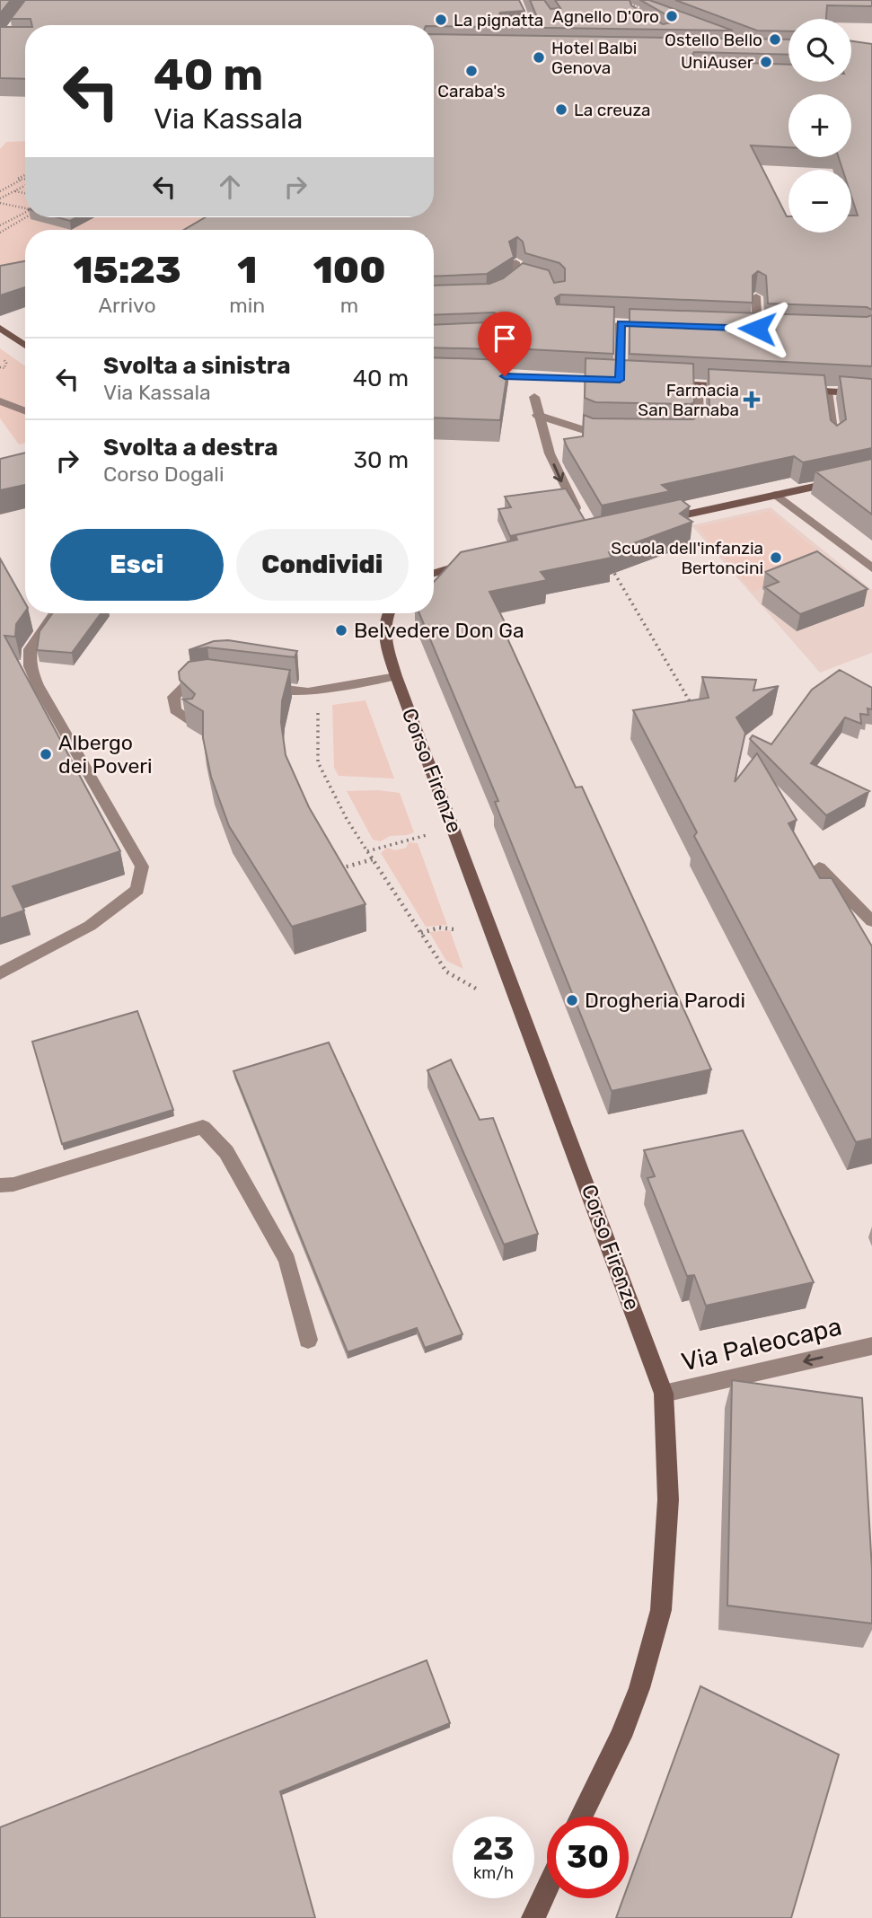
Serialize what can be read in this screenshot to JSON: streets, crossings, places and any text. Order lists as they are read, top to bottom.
{
  "streets": {
    "street": ["Corso Firenze", "Via Paleocapa"]
  },
  "crossings": [
    ["Corso Firenze", "Via Paleocapa"]
  ],
  "one_way": ["Via Paleocapa"],
  "places": {
    "other": [
      "Agnello D'Oro",
      "La pignatta",
      "Ostello Bello",
      "Hotel Balbi Genova",
      "UniAuser",
      "Caraba's",
      "La creuza",
      "Scuola dell'infanzia Bertoncini",
      "Belvedere Don Ga",
      "Albergo dei Poveri",
      "Drogheria Parodi"
    ],
    "health": ["Farmacia San Barnaba"]
  },
  "page": {
    "map_buttons": ["+", "−"],
    "turn": ["40 m", "Via Kassala"],
    "eta": [
      "15:23",
      "Arrivo",
      "1",
      "min",
      "100",
      "m"
    ],
    "list": [
      {
        "name": "Svolta a sinistra",
        "note": "Via Kassala",
        "value": "40 m"
      },
      {
        "name": "Svolta a destra",
        "note": "Corso Dogali",
        "value": "30 m"
      }
    ],
    "buttons": ["Esci", "Condividi"],
    "speed": "23 km/h",
    "limit": "30"
  }
}
